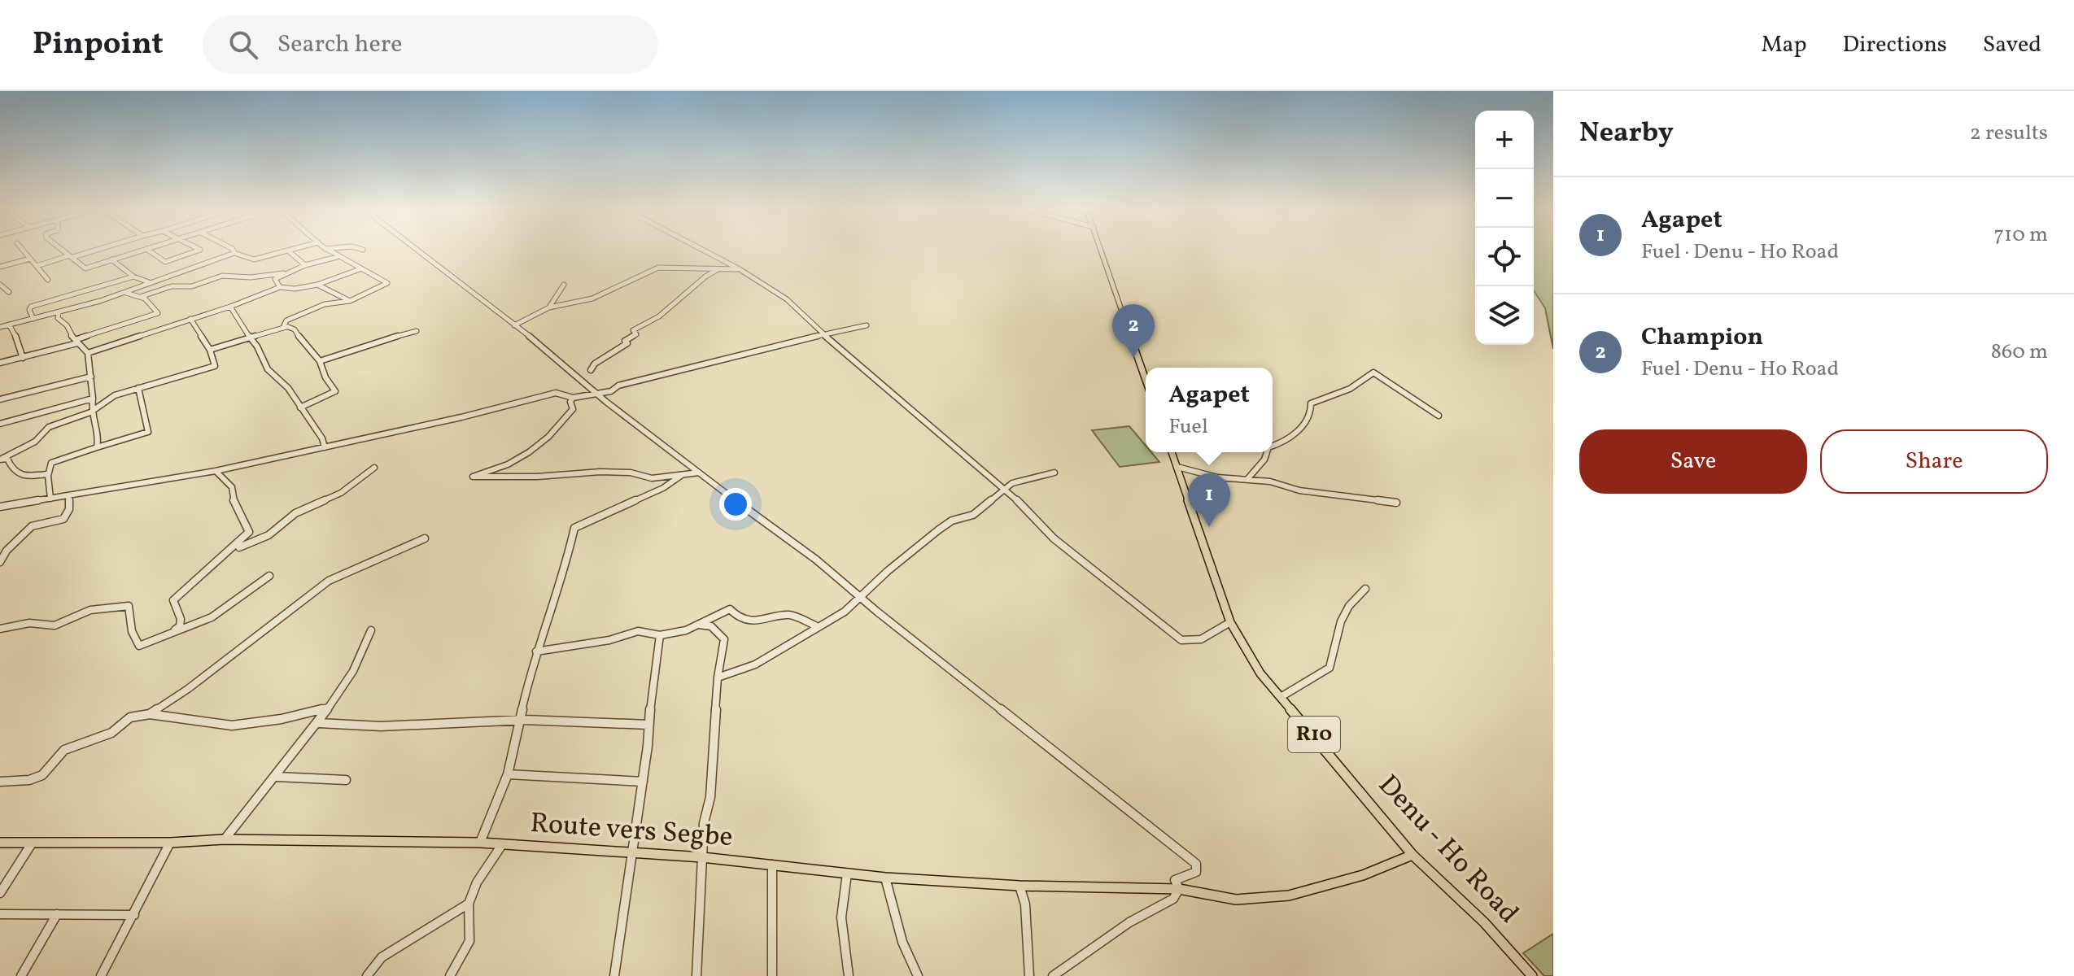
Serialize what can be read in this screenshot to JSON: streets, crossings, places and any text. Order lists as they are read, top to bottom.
{
  "streets": {
    "main road": ["R10", "Route vers Segbe", "Denu - Ho Road"]
  },
  "crossings": [
    ["Route vers Segbe", "Denu - Ho Road"]
  ],
  "page": {
    "header": "Pinpoint",
    "search": "Search here",
    "nav": ["Map", "Directions", "Saved"],
    "heading": ["Nearby", "2 results"],
    "map_buttons": ["+", "−"],
    "list": [
      {
        "mark": "1",
        "name": "Agapet",
        "note": "Fuel · Denu - Ho Road",
        "value": "710 m"
      },
      {
        "mark": "2",
        "name": "Champion",
        "note": "Fuel · Denu - Ho Road",
        "value": "860 m"
      }
    ],
    "pins": ["2", "1"],
    "popup": ["Agapet", "Fuel"],
    "buttons": ["Save", "Share"]
  }
}
